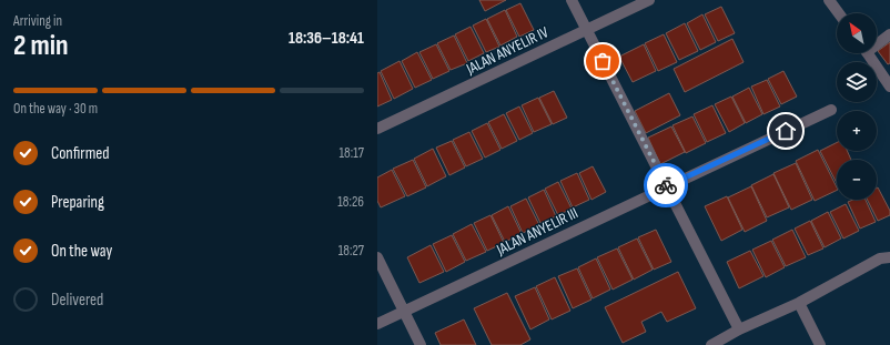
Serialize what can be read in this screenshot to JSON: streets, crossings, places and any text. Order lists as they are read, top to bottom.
{
  "streets": {
    "street": ["JALAN ANYELIR IV", "JALAN ANYELIR III"]
  },
  "north": "top left",
  "page": {
    "heading": ["2 min", "Arriving in", "18:36–18:41"],
    "map_buttons": ["+", "−"],
    "bar": "On the way · 30 m",
    "list": [
      ["Confirmed", "18:17"],
      ["Preparing", "18:26"],
      ["On the way", "18:27"],
      "Delivered"
    ]
  }
}
